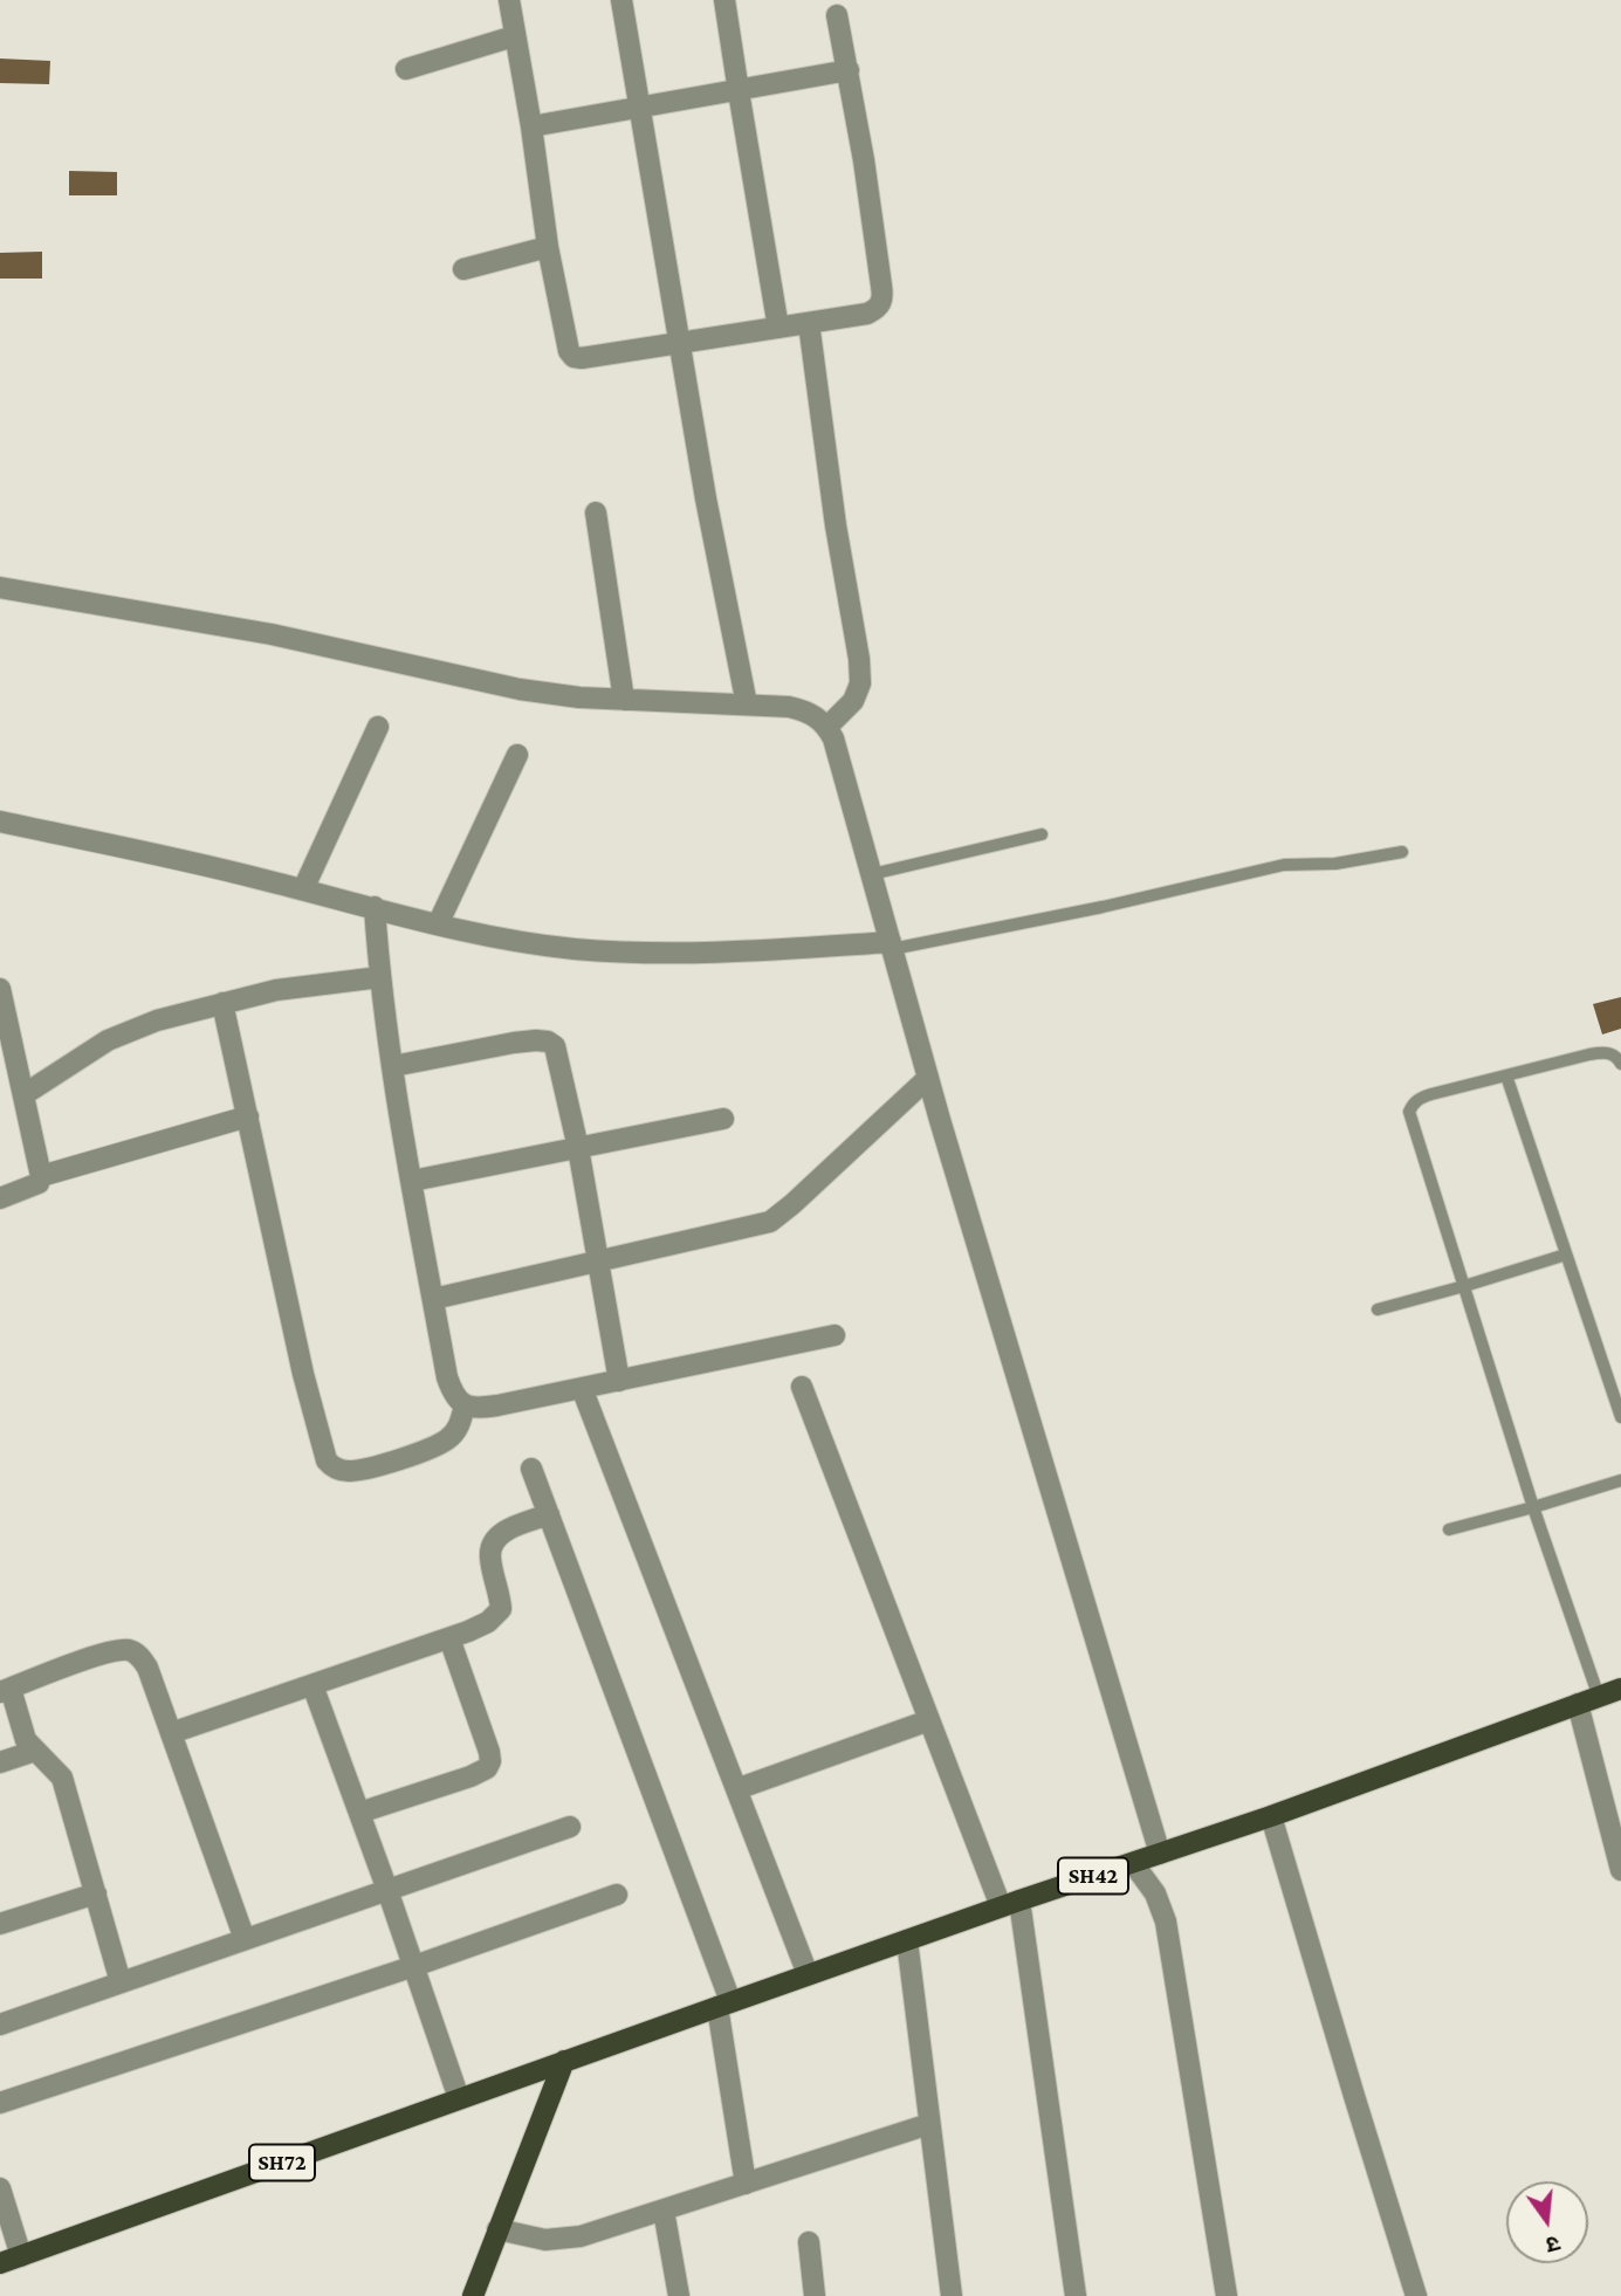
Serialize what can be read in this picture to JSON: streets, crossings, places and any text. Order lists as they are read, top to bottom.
{
  "streets": {
    "main road": ["SH42", "SH72"]
  },
  "crossings": [
    ["SH42", "SH72"]
  ],
  "north": "bottom"
}
